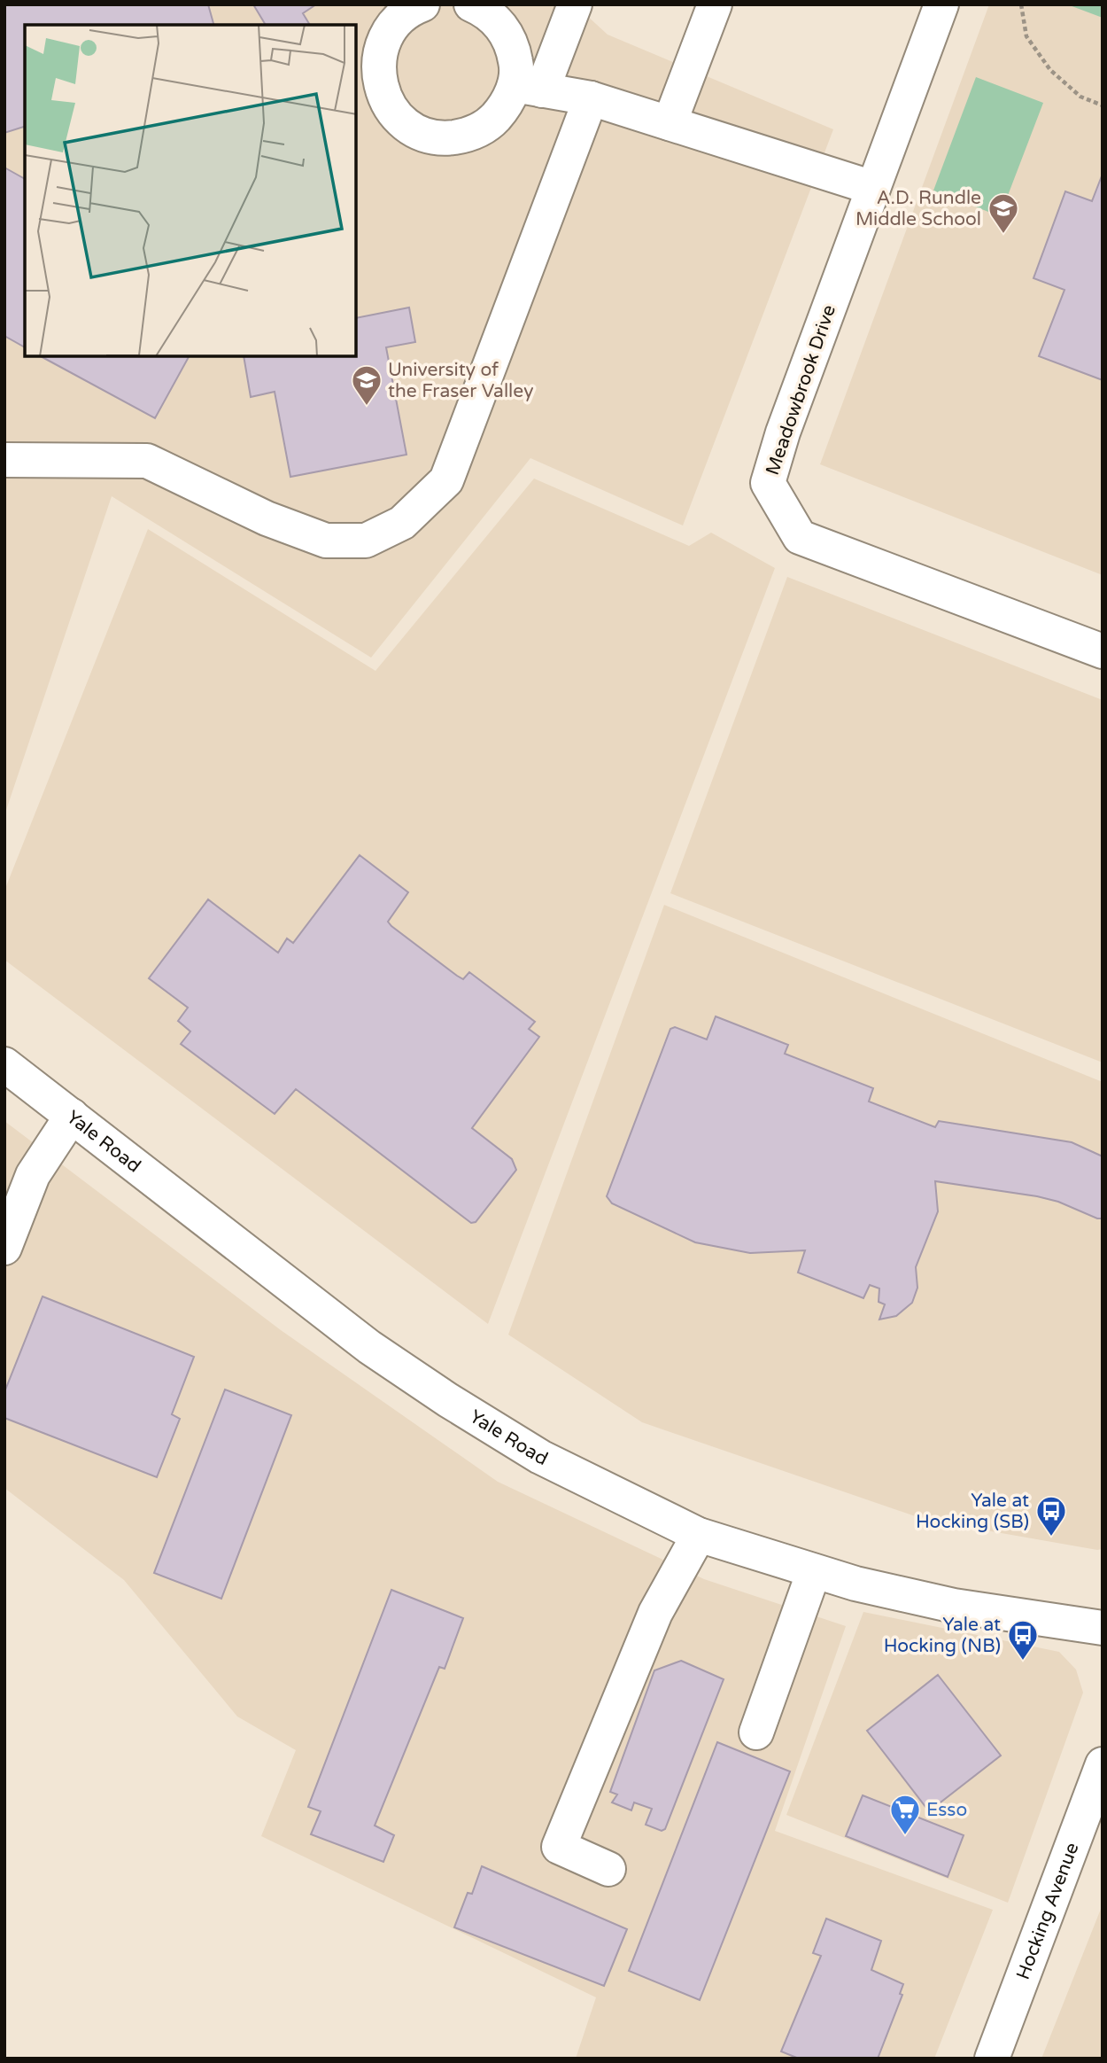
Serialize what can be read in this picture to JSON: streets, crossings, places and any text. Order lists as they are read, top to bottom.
{
  "streets": {
    "main road": ["Meadowbrook Drive", "Yale Road", "Hocking Avenue"]
  },
  "places": {
    "school or university": ["A.D. Rundle Middle School", "University of the Fraser Valley"],
    "bus stop": ["Yale at Hocking (SB)", "Yale at Hocking (NB)"],
    "supermarket": ["Esso"]
  }
}
